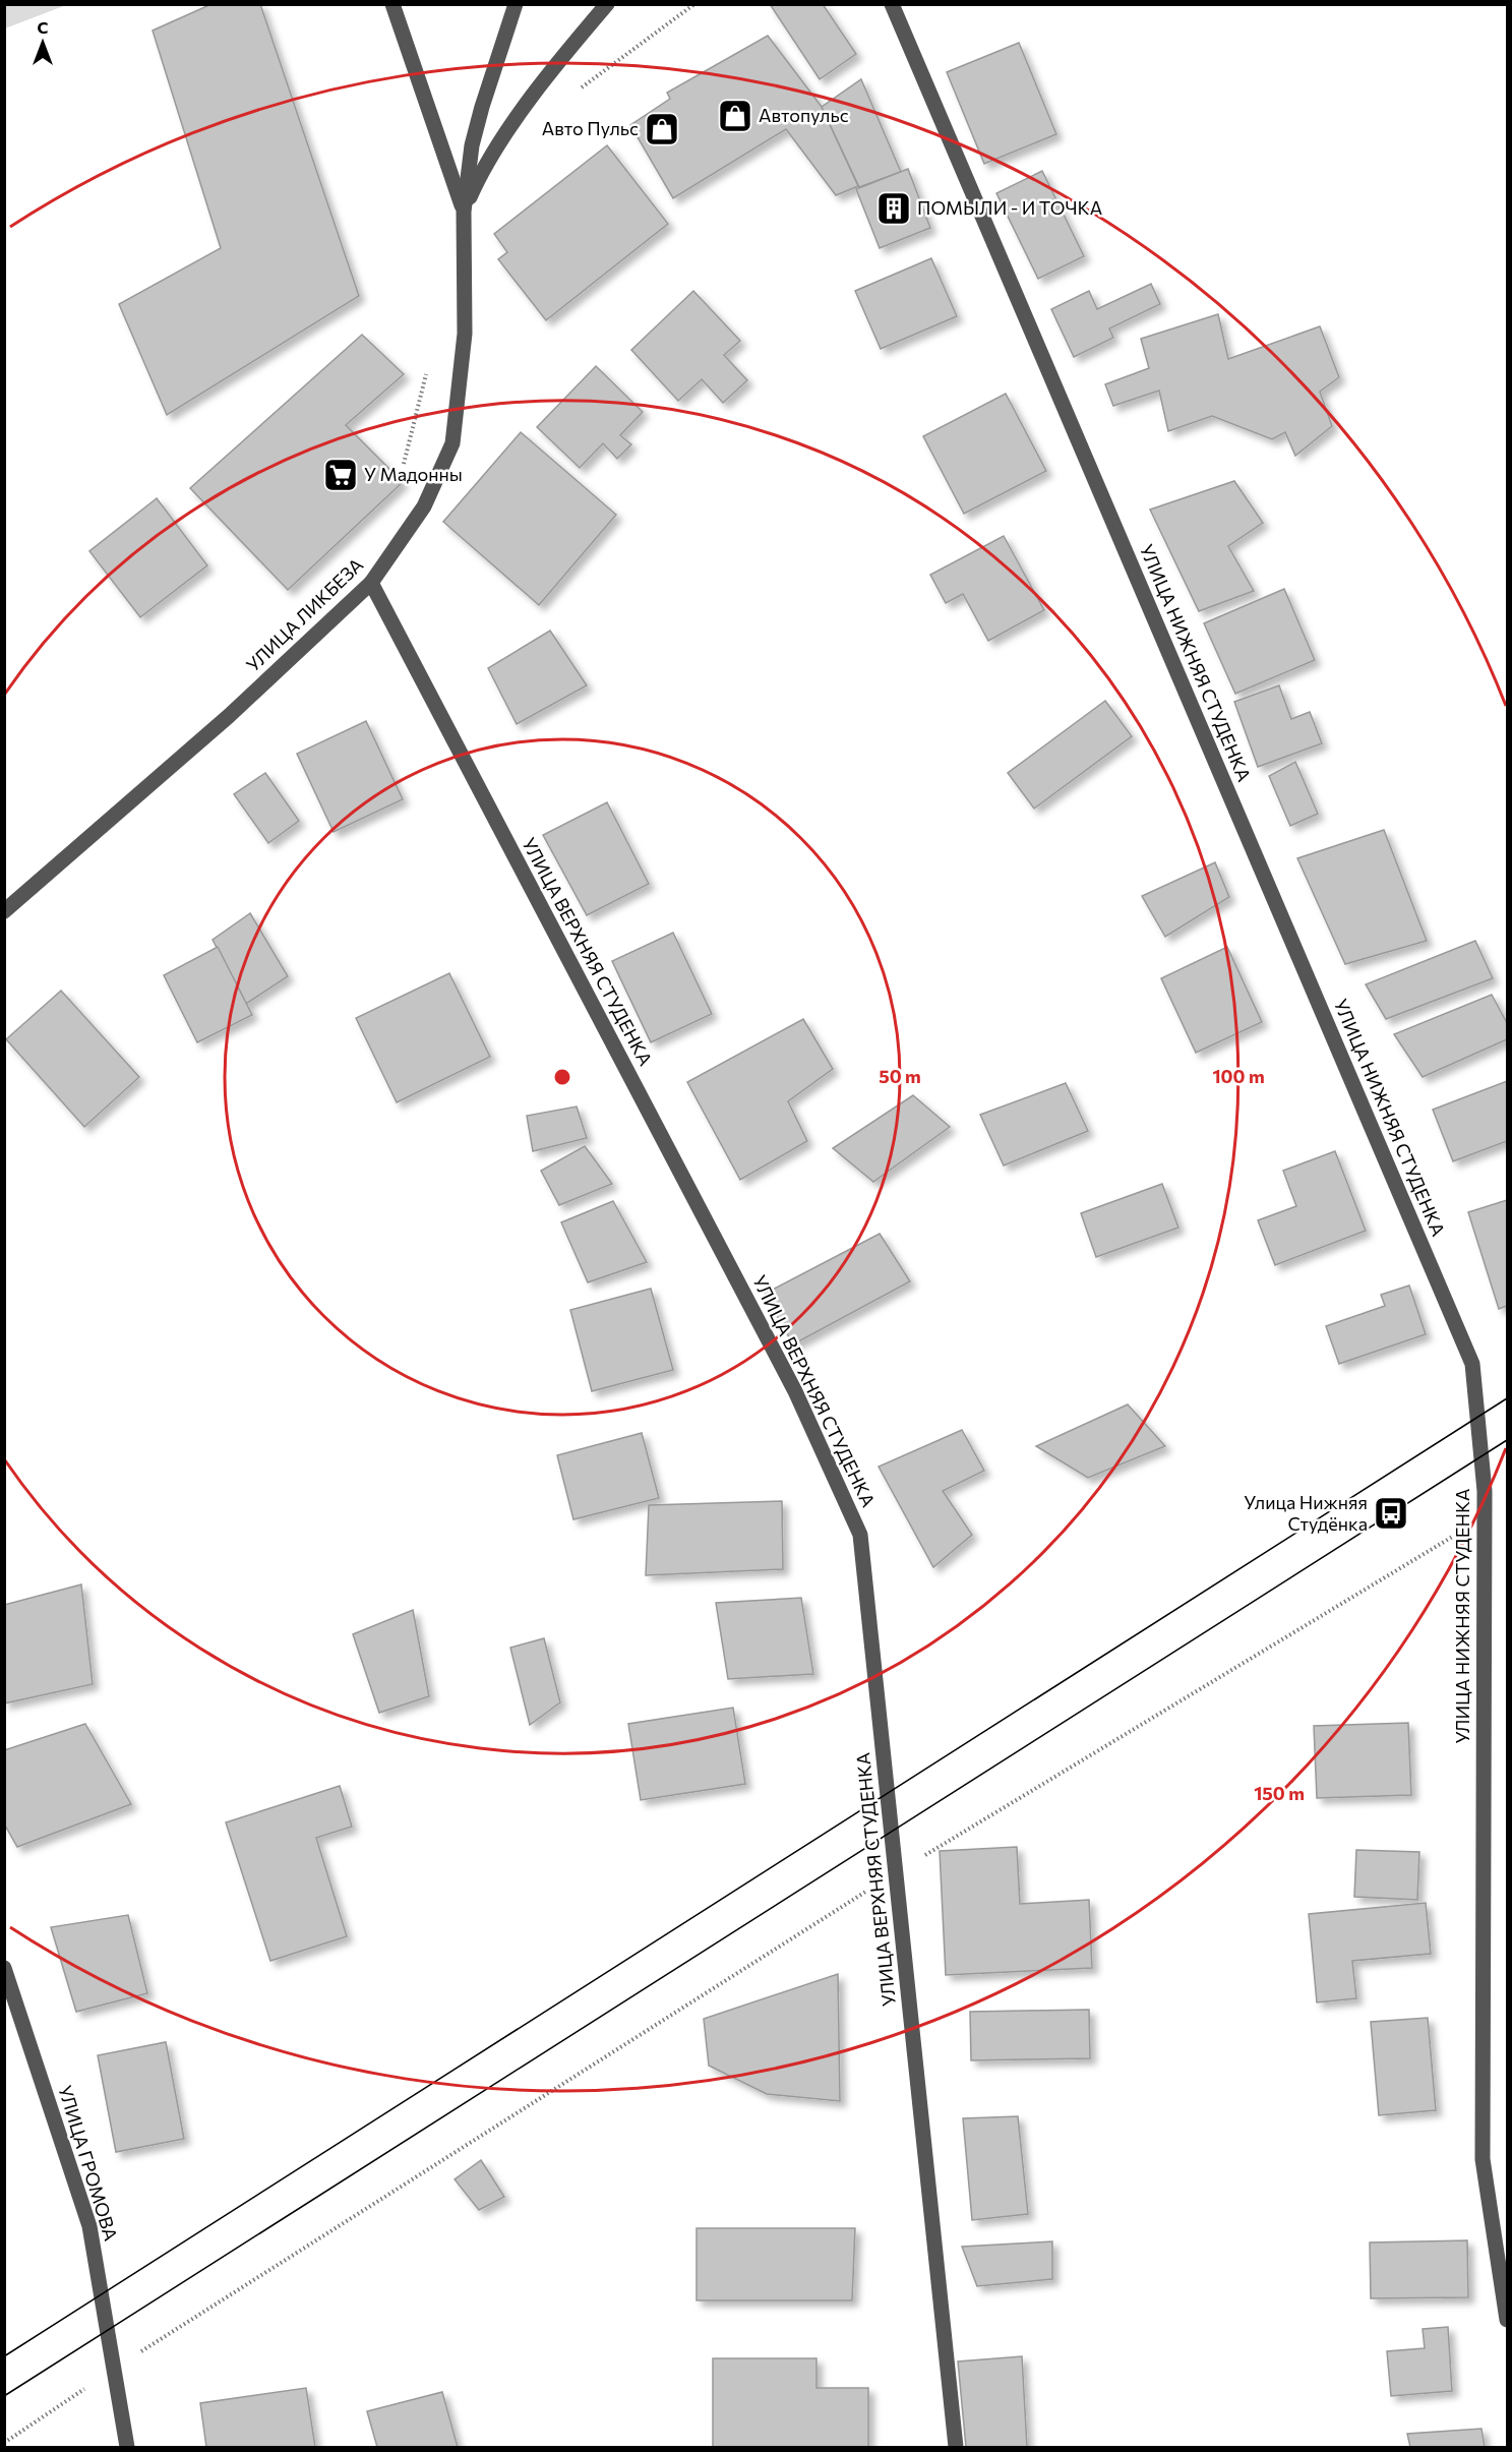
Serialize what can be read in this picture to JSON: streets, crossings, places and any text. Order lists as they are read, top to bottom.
{
  "streets": {
    "street": [
      "УЛИЦА ЛИКБЕЗА",
      "УЛИЦА НИЖНЯЯ CТУДЕНКA",
      "УЛИЦА ВЕРХНЯЯ СТУДЕНКА",
      "УЛИЦА ГРОМОВА"
    ]
  },
  "crossings": [
    ["УЛИЦА ЛИКБЕЗА", "УЛИЦА ВЕРХНЯЯ СТУДЕНКА"]
  ],
  "places": {
    "shop": ["Автопульс", "Авто Пульс"],
    "building": ["ПОМЫЛИ - И ТОЧКА"],
    "supermarket": ["У Мадонны"],
    "bus stop": ["Улица Нижняя Студёнка"]
  },
  "north": "top",
  "rings": ["50 m", "100 m", "150 m"]
}
